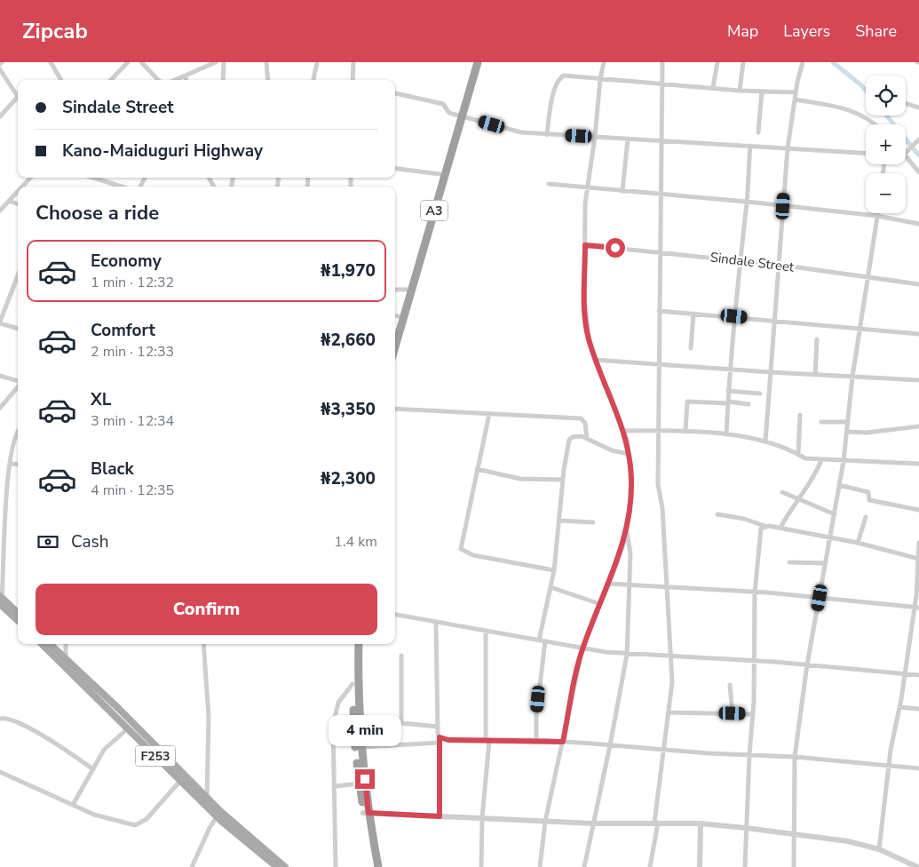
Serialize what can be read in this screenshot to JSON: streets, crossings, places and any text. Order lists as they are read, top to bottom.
{
  "streets": {
    "highway": ["A3"],
    "main road": ["F253"],
    "street": ["Sindale Street"]
  },
  "page": {
    "header": "Zipcab",
    "nav": ["Map", "Layers", "Share"],
    "map_buttons": ["+", "−"],
    "banner": ["Sindale Street", "Kano-Maiduguri Highway"],
    "heading": "Choose a ride",
    "list": [
      {
        "name": "Economy",
        "note": "1 min · 12:32",
        "value": "₦1,970"
      },
      {
        "name": "Comfort",
        "note": "2 min · 12:33",
        "value": "₦2,660"
      },
      {
        "name": "XL",
        "note": "3 min · 12:34",
        "value": "₦3,350"
      },
      {
        "name": "Black",
        "note": "4 min · 12:35",
        "value": "₦2,300"
      }
    ],
    "pay": ["Cash", "1.4 km"],
    "buttons": "Confirm",
    "bubble": "4 min"
  }
}
